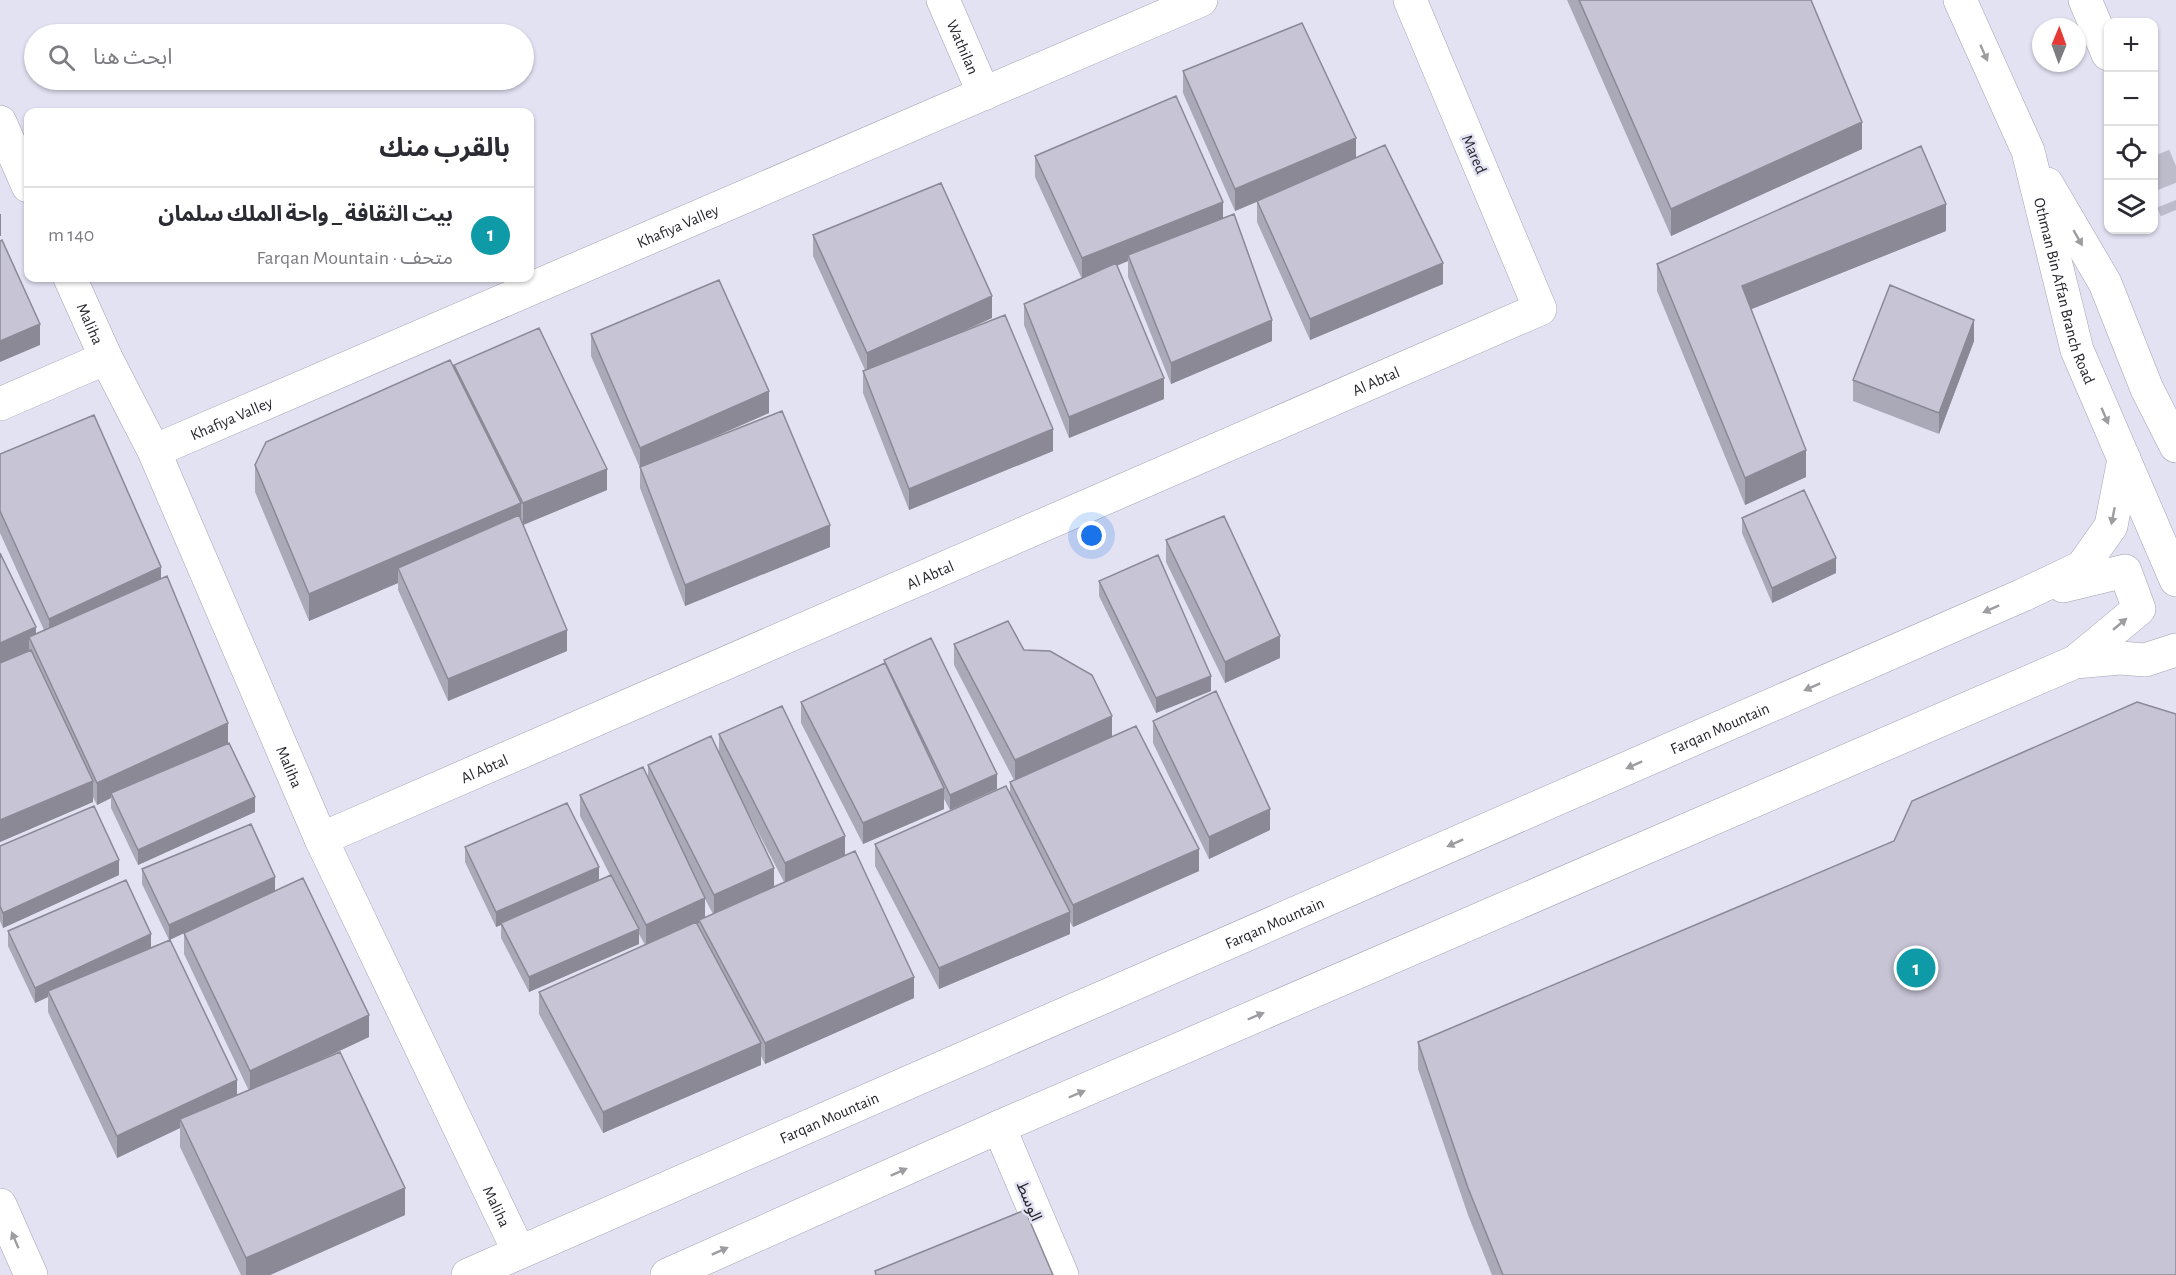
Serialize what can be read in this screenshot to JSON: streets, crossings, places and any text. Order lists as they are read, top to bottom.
{
  "streets": {
    "street": [
      "Wathilan",
      "Mared",
      "Khafiya Valley",
      "Othman Bin Affan Branch Road",
      "Maliha",
      "Al Abtal",
      "Farqan Mountain",
      "الوسط"
    ]
  },
  "crossings": [
    ["Wathilan", "Khafiya Valley"],
    ["Mared", "Al Abtal"],
    ["Khafiya Valley", "Maliha"],
    ["Othman Bin Affan Branch Road", "Farqan Mountain"],
    ["Maliha", "Al Abtal"],
    ["Maliha", "Farqan Mountain"]
  ],
  "north": "top",
  "page": {
    "map_buttons": ["+", "−"],
    "search": "ابحث هنا",
    "heading": "بالقرب منك",
    "list": [
      {
        "mark": "1",
        "name": "بيت الثقافة _ واحة الملك سلمان",
        "note": "متحف · Farqan Mountain",
        "value": "140 m"
      }
    ],
    "pins": "1"
  }
}
